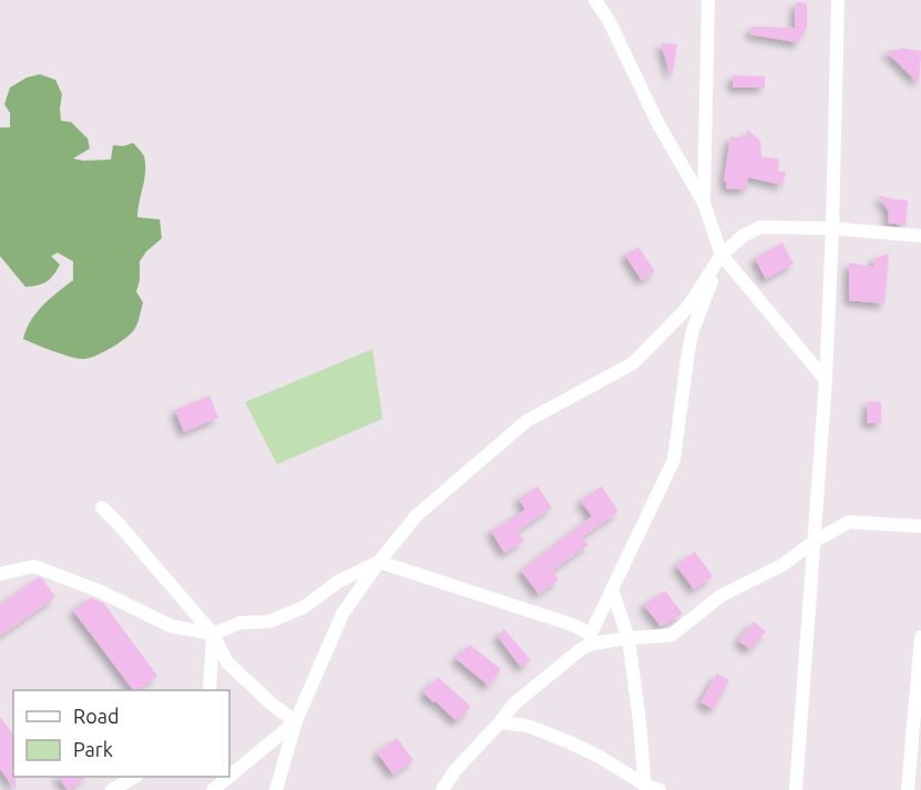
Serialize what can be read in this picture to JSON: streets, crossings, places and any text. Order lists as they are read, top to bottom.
{
  "legend": ["Road", "Park"]
}
